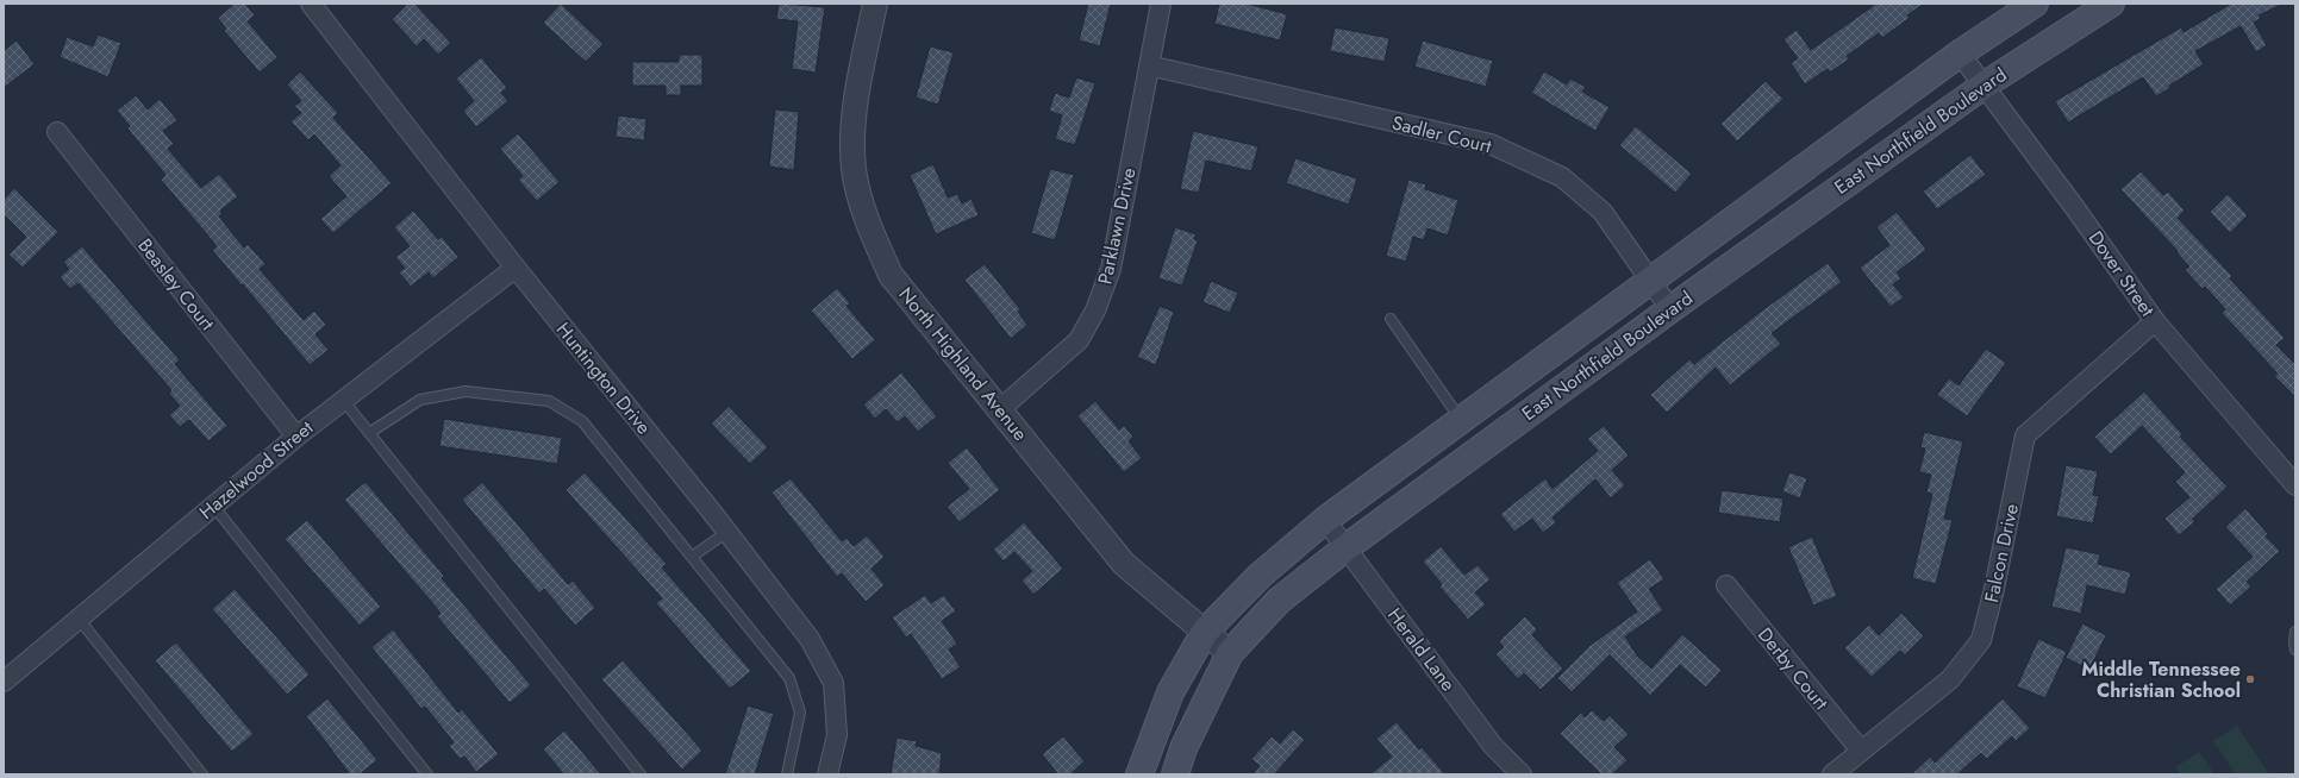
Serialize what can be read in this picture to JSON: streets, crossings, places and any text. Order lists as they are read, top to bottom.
{
  "streets": {
    "main road": ["East Northfield Boulevard"],
    "street": [
      "Sadler Court",
      "Parklawn Drive",
      "Dover Street",
      "Beasley Court",
      "North Highland Avenue",
      "Huntington Drive",
      "Hazelwood Street",
      "Falcon Drive",
      "Herald Lane",
      "Derby Court"
    ]
  },
  "crossings": [
    ["East Northfield Boulevard", "Sadler Court"],
    ["East Northfield Boulevard", "Dover Street"],
    ["East Northfield Boulevard", "North Highland Avenue"],
    ["East Northfield Boulevard", "Herald Lane"],
    ["Sadler Court", "Parklawn Drive"],
    ["Parklawn Drive", "North Highland Avenue"],
    ["Dover Street", "Falcon Drive"],
    ["Beasley Court", "Hazelwood Street"],
    ["Huntington Drive", "Hazelwood Street"],
    ["Falcon Drive", "Derby Court"]
  ],
  "places": ["Middle Tennessee Christian School"]
}
